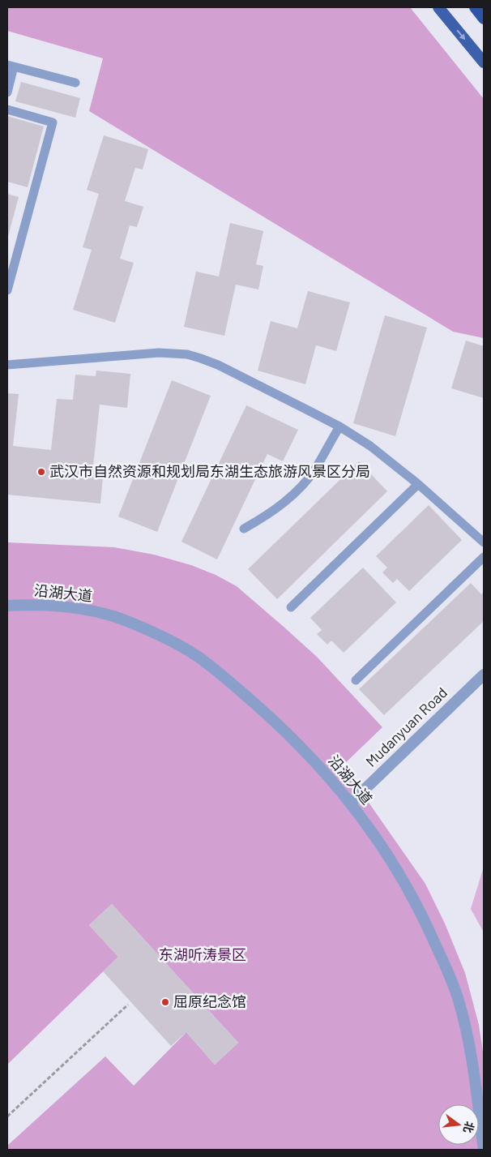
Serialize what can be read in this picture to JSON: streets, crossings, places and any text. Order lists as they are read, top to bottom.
{
  "streets": {
    "street": ["沿湖大道", "Mudanyuan Road"]
  },
  "crossings": [
    ["沿湖大道", "Mudanyuan Road"]
  ],
  "parks": ["东湖听涛景区"],
  "places": ["武汉市自然资源和规划局东湖生态旅游风景区分局", "屈原纪念馆"],
  "north": "right"
}
